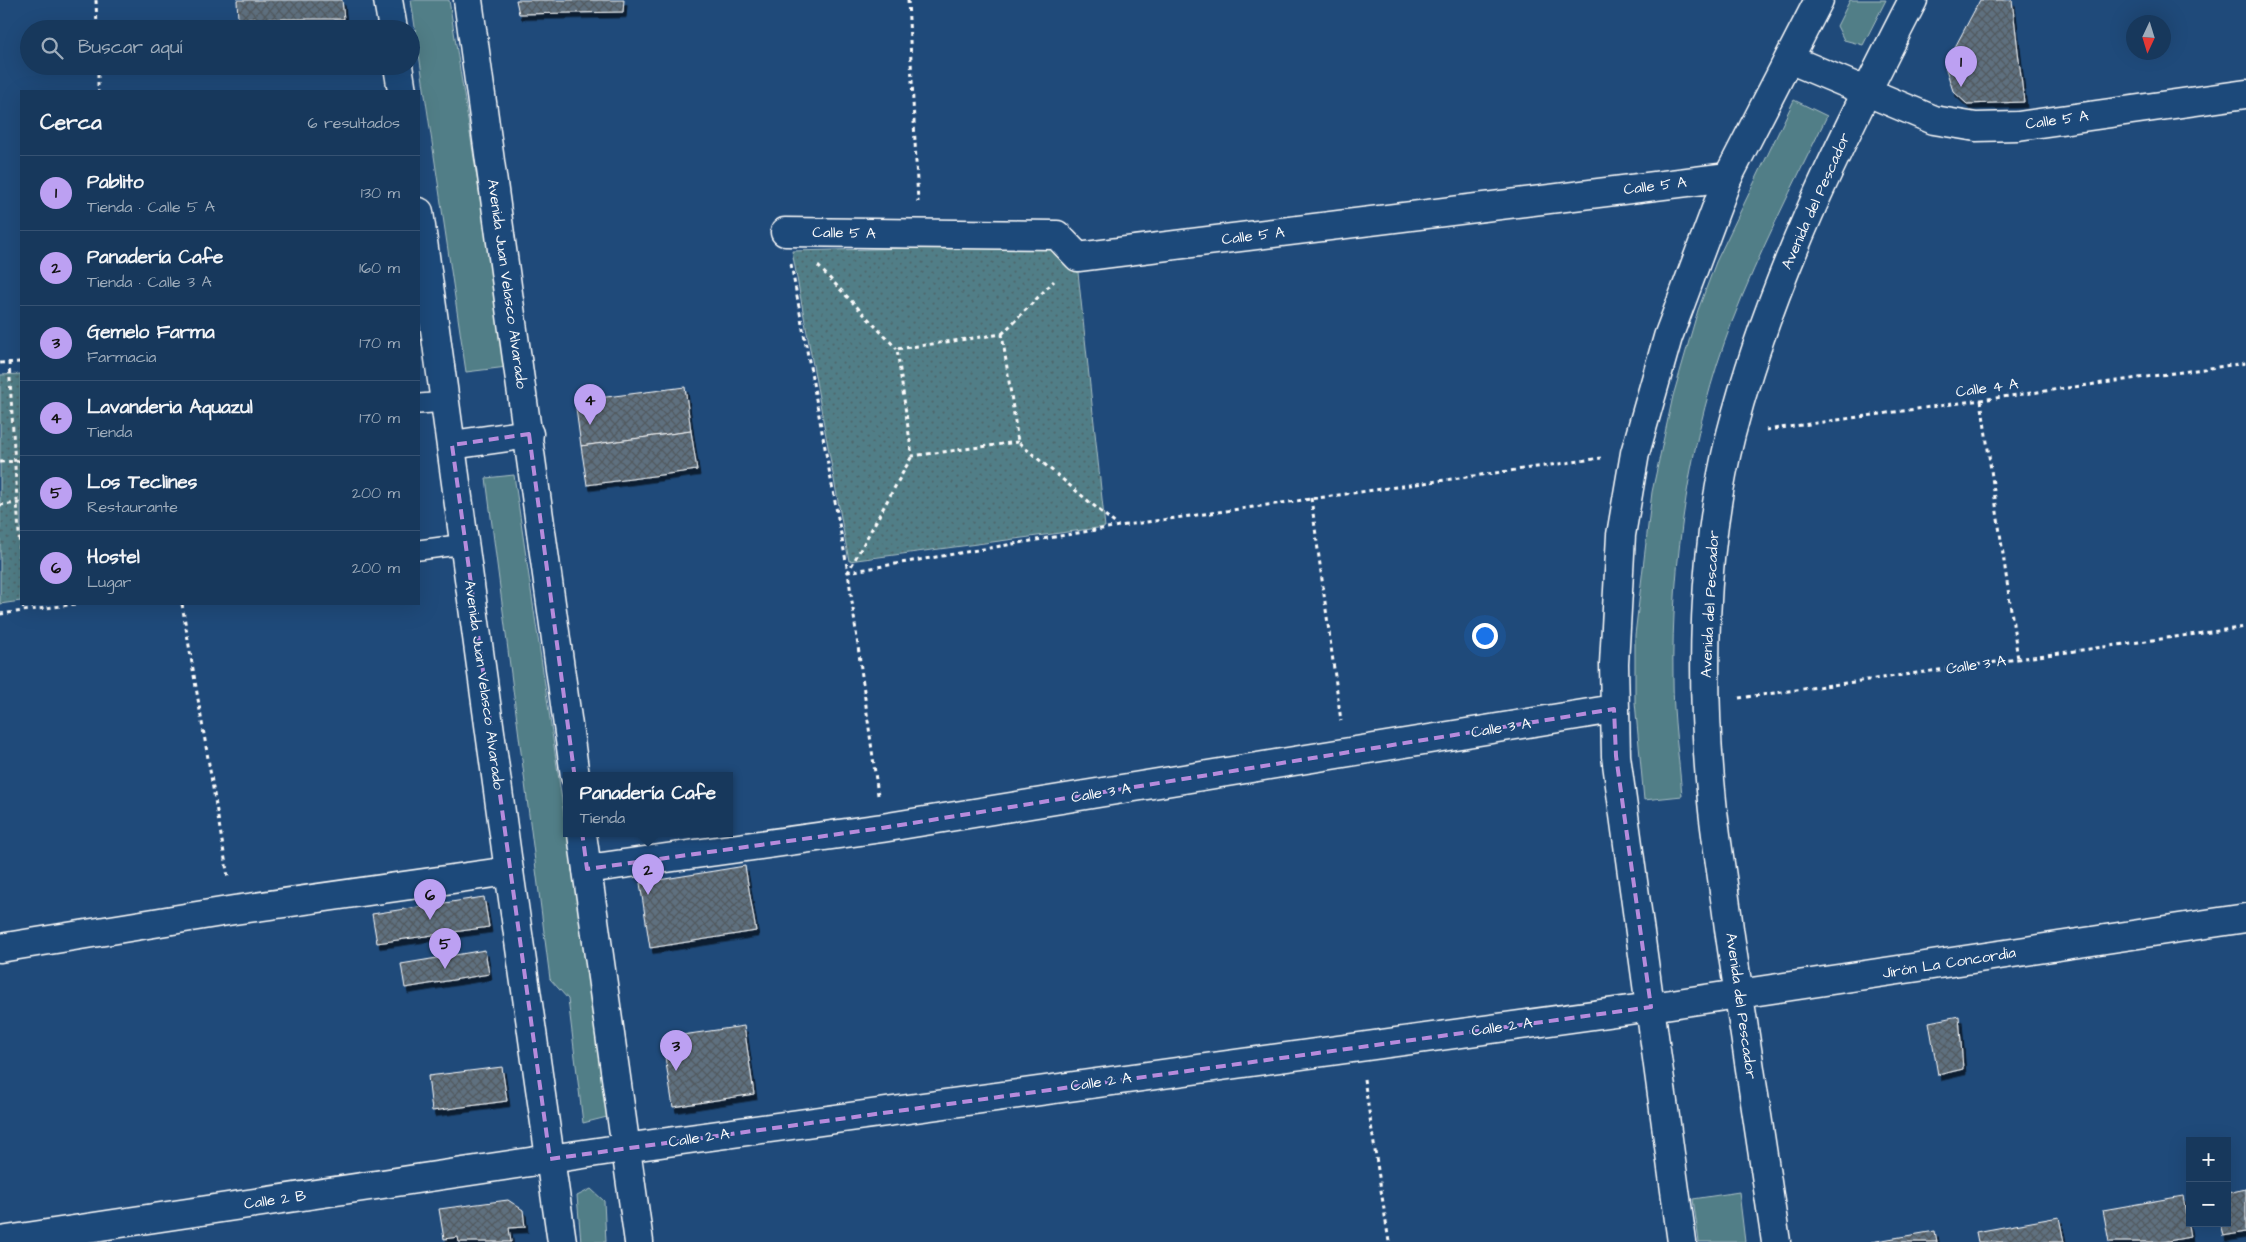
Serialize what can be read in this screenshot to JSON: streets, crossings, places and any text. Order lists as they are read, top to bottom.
{
  "streets": {
    "street": [
      "Calle 5 A",
      "Avenida del Pescador",
      "Avenida Juan Velasco Alvarado",
      "Calle 3 A",
      "Jirón La Concordia",
      "Calle 2 A",
      "Calle 2 B"
    ],
    "path": ["Calle 4 A"]
  },
  "crossings": [
    ["Calle 5 A", "Avenida del Pescador"],
    ["Avenida del Pescador", "Calle 4 A"],
    ["Avenida del Pescador", "Calle 3 A"],
    ["Avenida del Pescador", "Jirón La Concordia"],
    ["Avenida Juan Velasco Alvarado", "Calle 2 A"],
    ["Avenida Juan Velasco Alvarado", "Calle 2 B"],
    ["Jirón La Concordia", "Calle 2 A"],
    ["Calle 2 A", "Calle 2 B"]
  ],
  "north": "bottom",
  "page": {
    "search": "Buscar aquí",
    "pins": [
      "1",
      "4",
      "2",
      "6",
      "5",
      "3"
    ],
    "heading": ["Cerca", "6 resultados"],
    "list": [
      {
        "mark": "1",
        "name": "Pablito",
        "note": "Tienda · Calle 5 A",
        "value": "130 m"
      },
      {
        "mark": "2",
        "name": "Panadería Cafe",
        "note": "Tienda · Calle 3 A",
        "value": "160 m"
      },
      {
        "mark": "3",
        "name": "Gemelo Farma",
        "note": "Farmacia",
        "value": "170 m"
      },
      {
        "mark": "4",
        "name": "Lavanderia Aquazul",
        "note": "Tienda",
        "value": "170 m"
      },
      {
        "mark": "5",
        "name": "Los Teclines",
        "note": "Restaurante",
        "value": "200 m"
      },
      {
        "mark": "6",
        "name": "Hostel",
        "note": "Lugar",
        "value": "200 m"
      }
    ],
    "popup": ["Panadería Cafe", "Tienda"],
    "map_buttons": ["+", "−"]
  }
}
